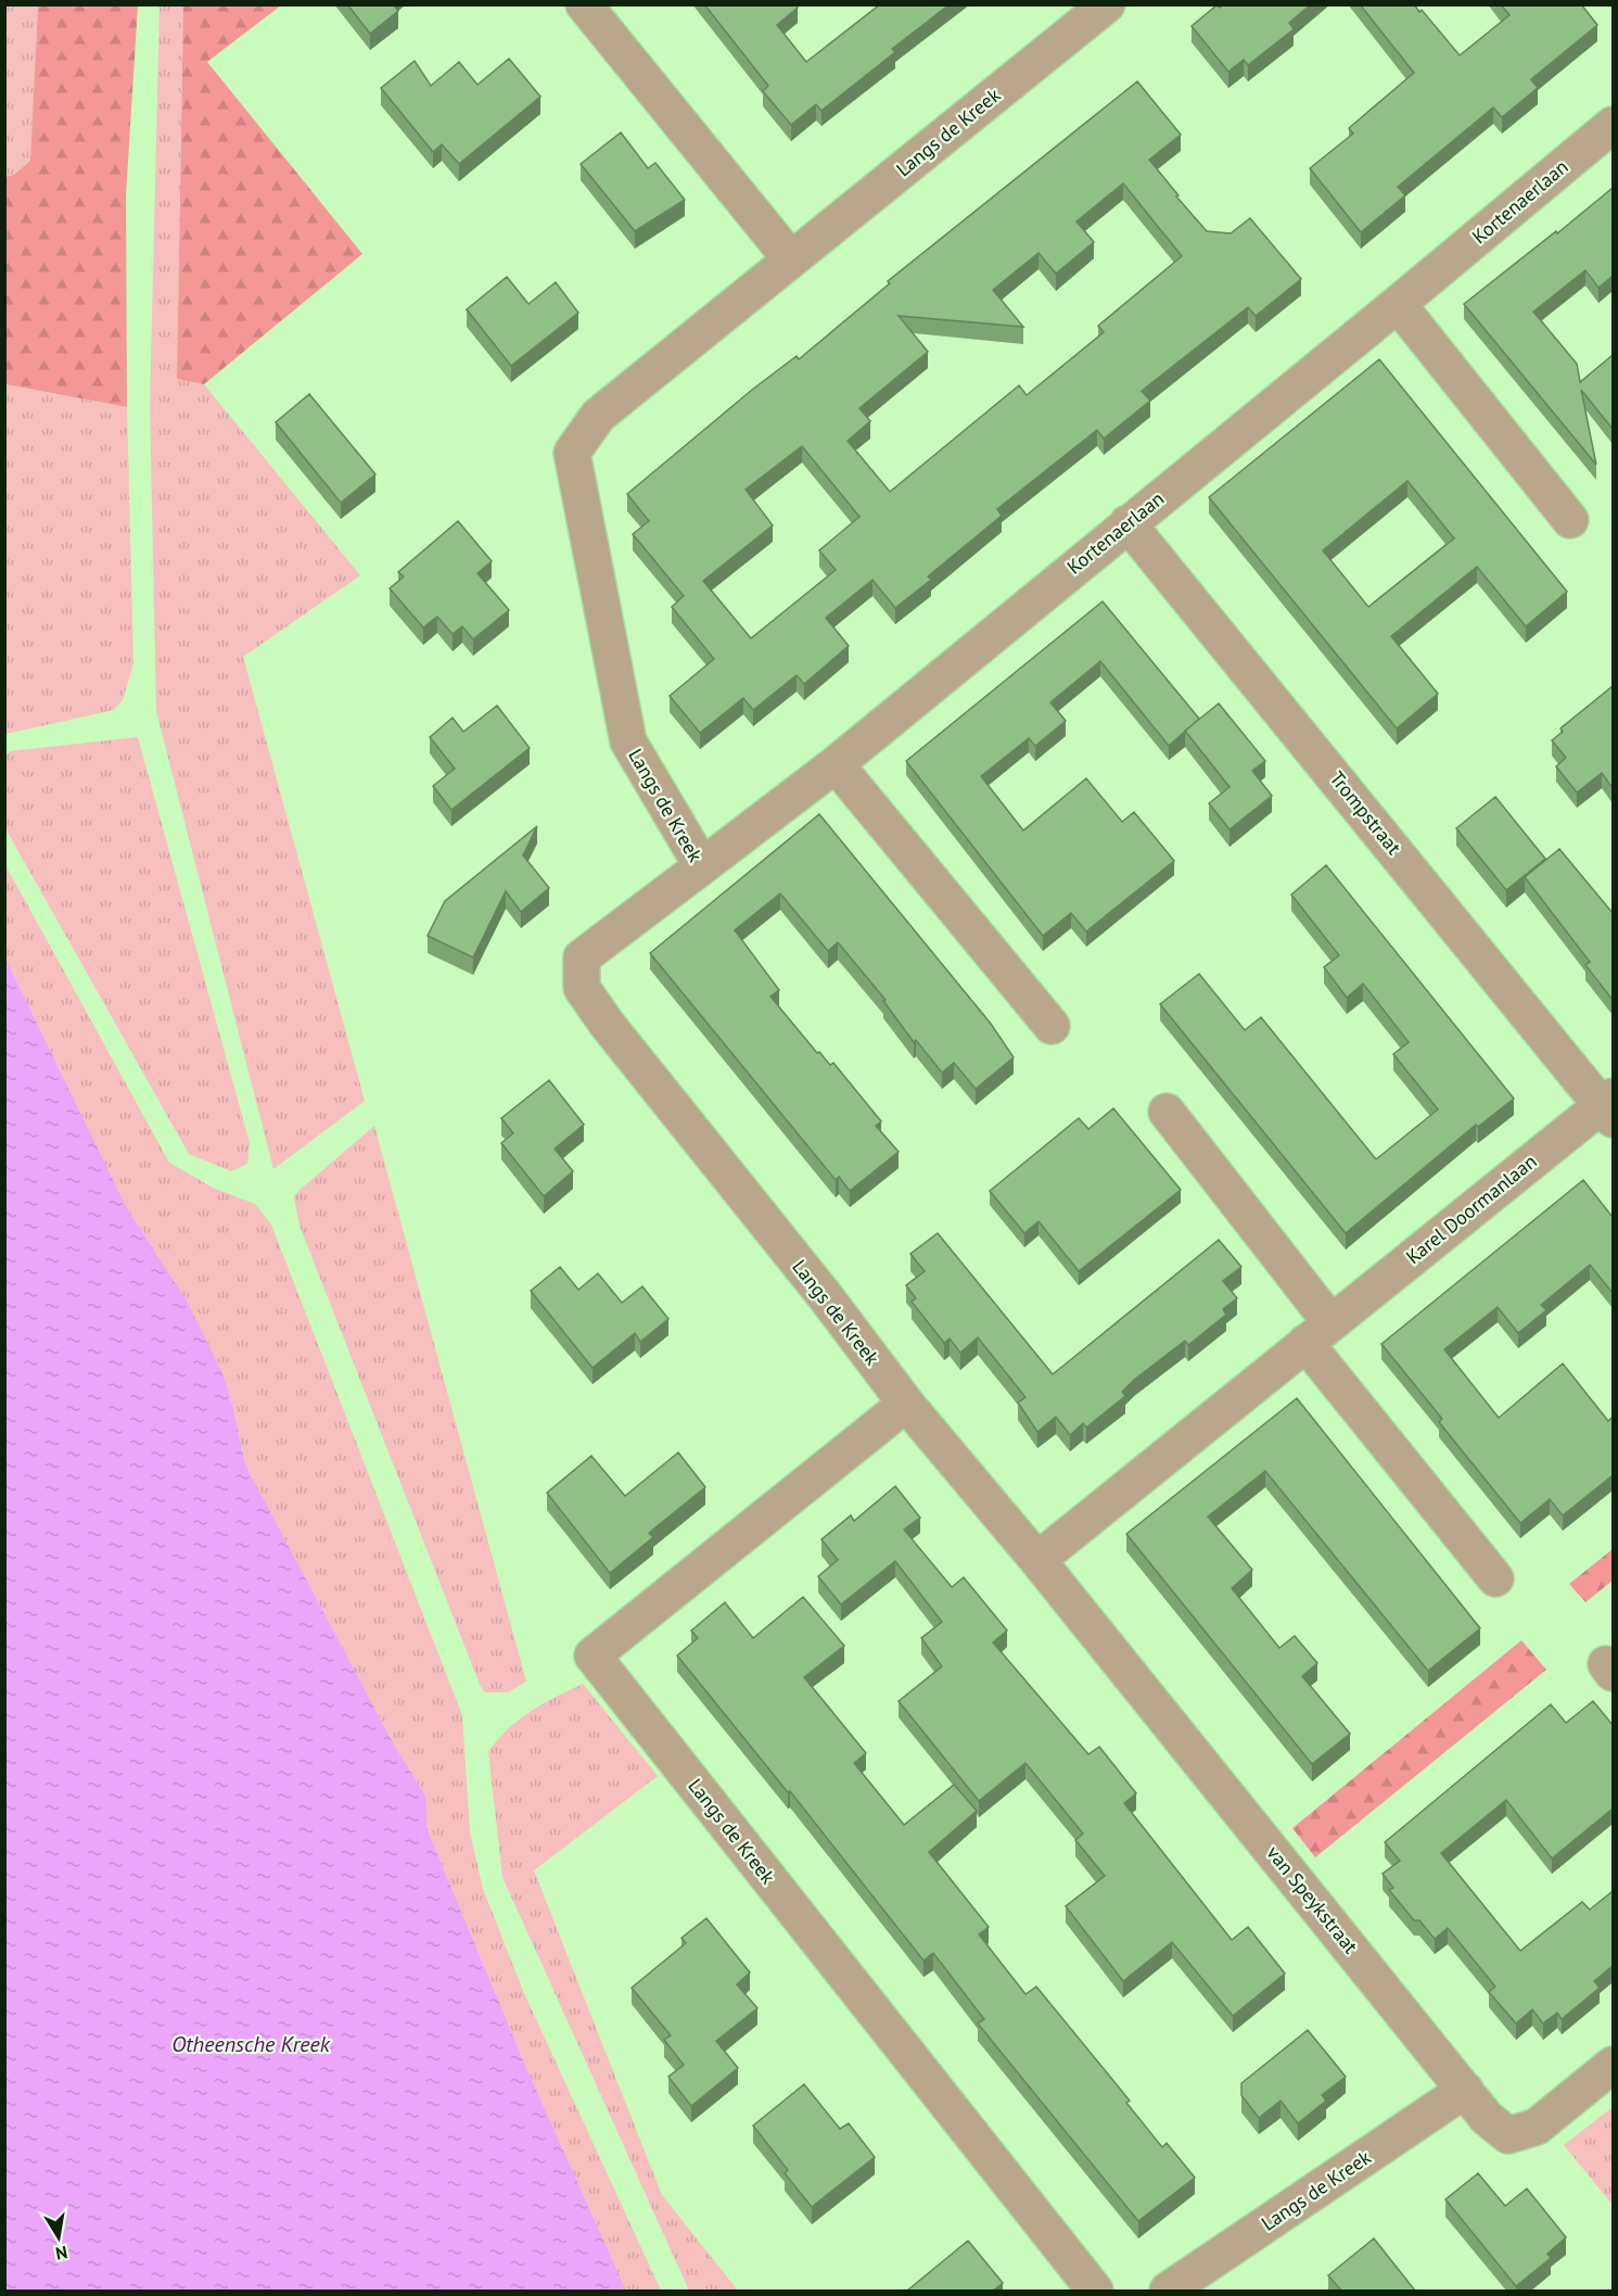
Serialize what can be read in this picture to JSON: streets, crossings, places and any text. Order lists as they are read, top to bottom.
{
  "streets": {
    "street": [
      "Langs de Kreek",
      "Kortenaerlaan",
      "Trompstraat",
      "Karel Doormanlaan",
      "van Speykstraat"
    ]
  },
  "crossings": [
    ["Langs de Kreek", "Kortenaerlaan"],
    ["Langs de Kreek", "Karel Doormanlaan"],
    ["Langs de Kreek", "van Speykstraat"],
    ["Kortenaerlaan", "Trompstraat"],
    ["Trompstraat", "Karel Doormanlaan"],
    ["Karel Doormanlaan", "van Speykstraat"]
  ],
  "water": ["Otheensche Kreek"],
  "north": "bottom"
}
